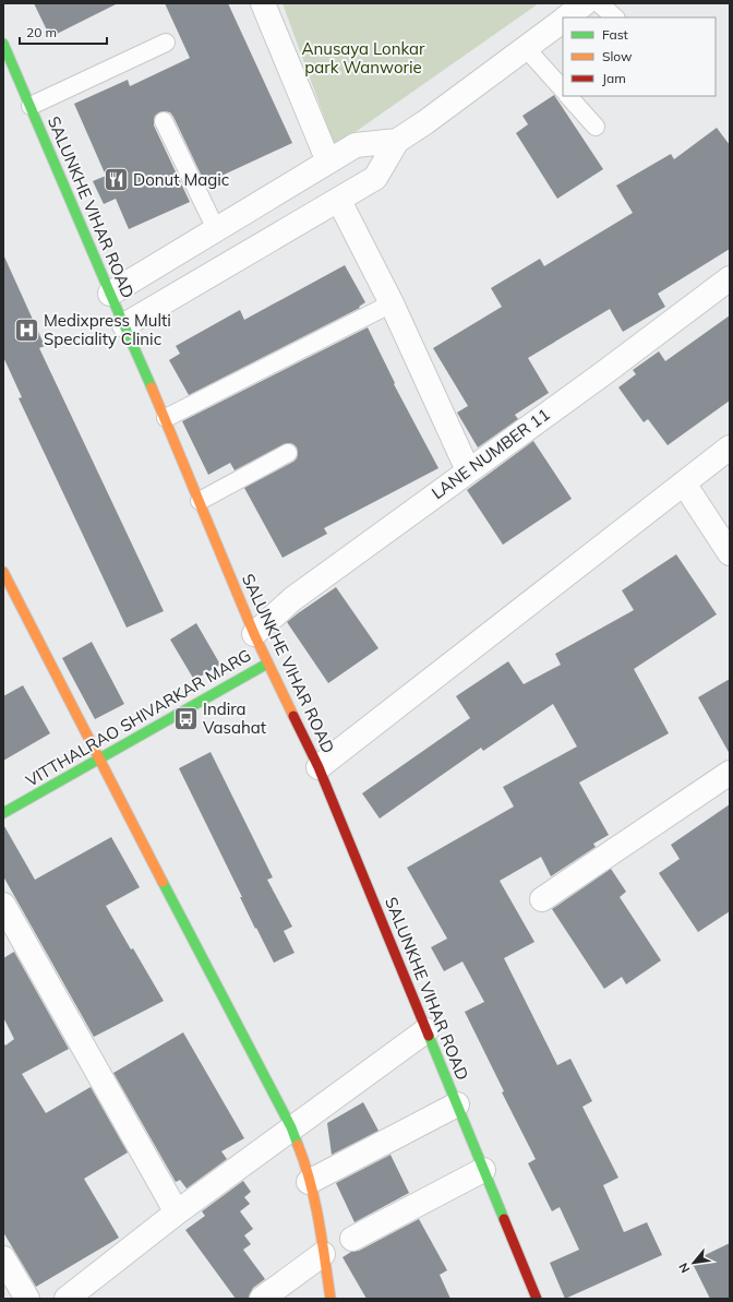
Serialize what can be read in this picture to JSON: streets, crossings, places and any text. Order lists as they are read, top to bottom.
{
  "streets": {
    "street": ["SALUNKHE VIHAR ROAD", "LANE NUMBER 11", "VITTHALRAO SHIVARKAR MARG"]
  },
  "crossings": [
    ["SALUNKHE VIHAR ROAD", "LANE NUMBER 11"],
    ["SALUNKHE VIHAR ROAD", "VITTHALRAO SHIVARKAR MARG"]
  ],
  "parks": ["Anusaya Lonkar park Wanworie"],
  "places": {
    "restaurant": ["Donut Magic"],
    "hospital": ["Medixpress Multi Speciality Clinic"],
    "bus stop": ["Indira Vasahat"]
  },
  "legend": ["Fast", "Slow", "Jam"],
  "scale_bar": "20 m",
  "north": "bottom left"
}
